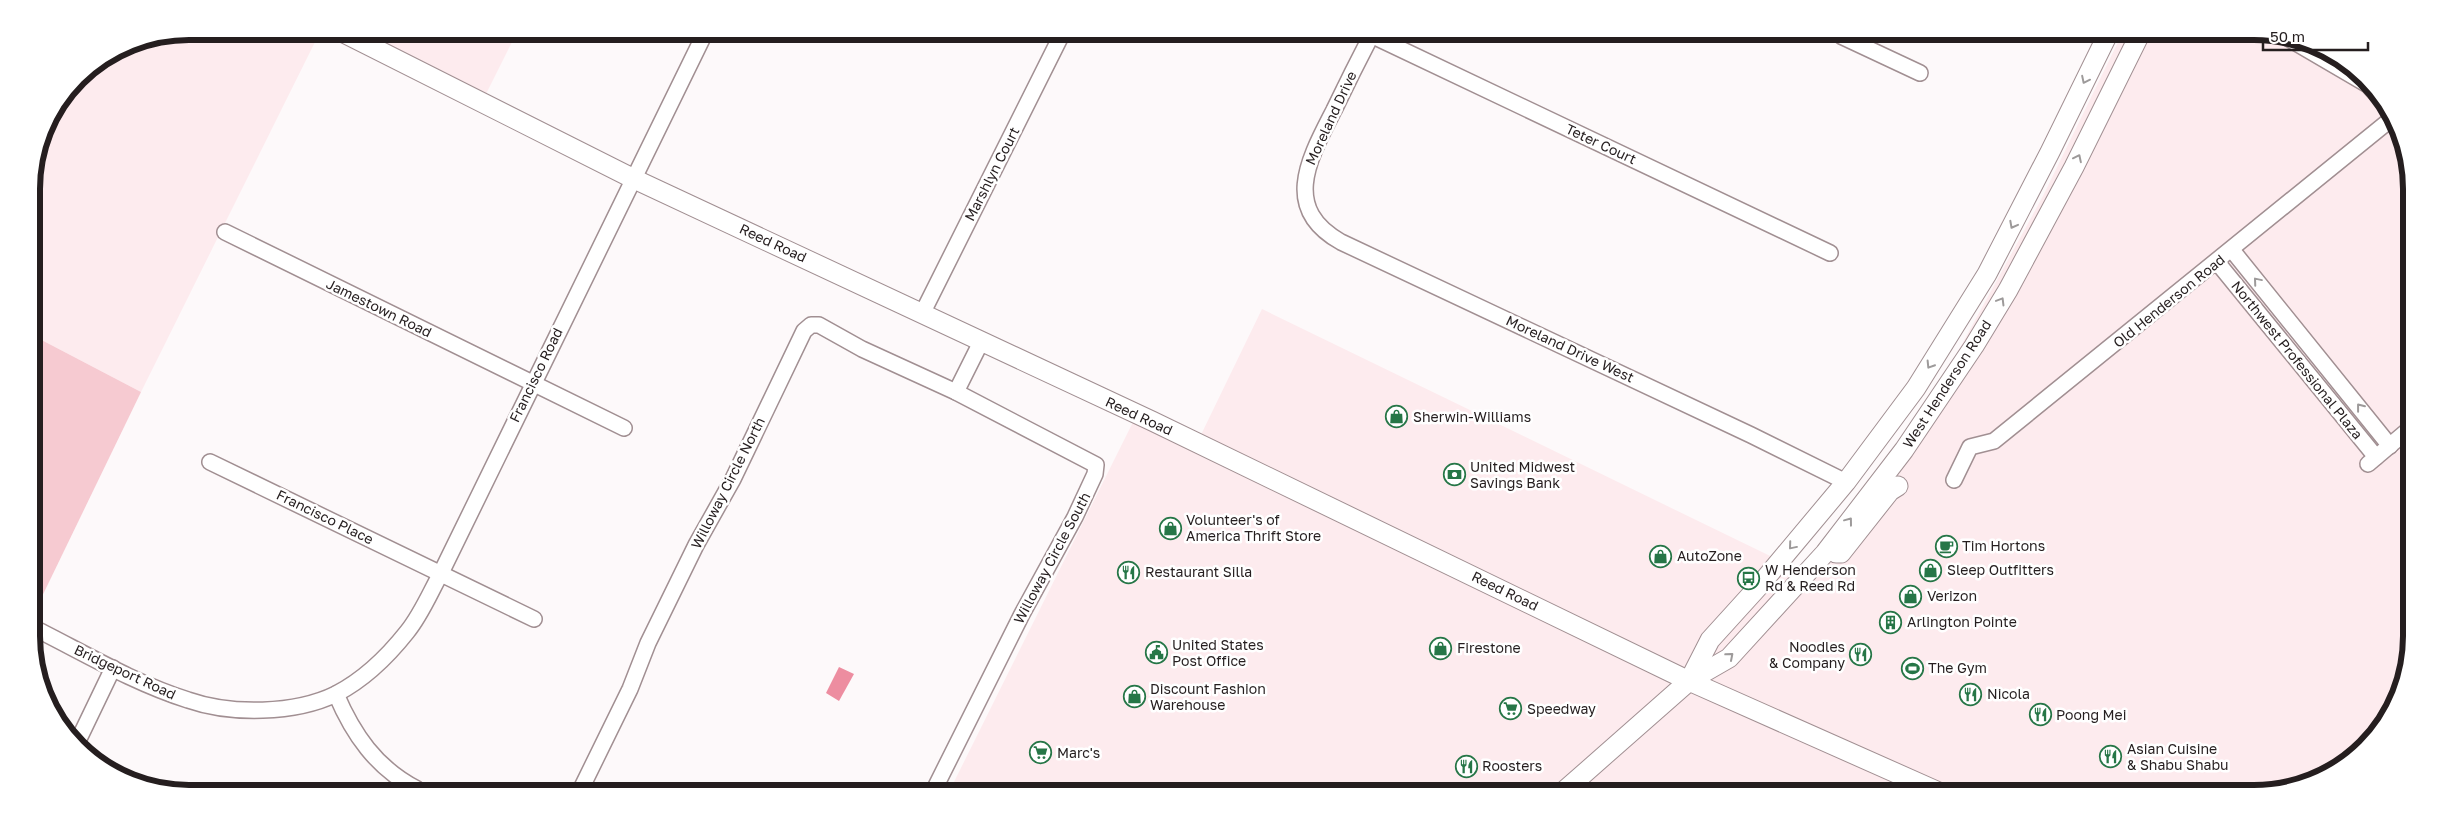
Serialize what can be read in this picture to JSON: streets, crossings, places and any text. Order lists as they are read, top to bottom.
{
  "streets": {
    "main road": ["Reed Road", "West Henderson Road"],
    "street": [
      "Moreland Drive",
      "Teter Court",
      "Marshlyn Court",
      "Old Henderson Road",
      "Jamestown Road",
      "Moreland Drive West",
      "Northwest Professional Plaza",
      "Francisco Road",
      "Willoway Circle North",
      "Francisco Place",
      "Willoway Circle South",
      "Bridgeport Road"
    ]
  },
  "crossings": [
    ["Moreland Drive", "Moreland Drive West"],
    ["Marshlyn Court", "Reed Road"],
    ["Reed Road", "Francisco Road"],
    ["Reed Road", "West Henderson Road"],
    ["Old Henderson Road", "Northwest Professional Plaza"],
    ["Jamestown Road", "Francisco Road"],
    ["Moreland Drive West", "West Henderson Road"],
    ["Francisco Road", "Francisco Place"],
    ["Francisco Road", "Bridgeport Road"],
    ["Willoway Circle North", "Willoway Circle South"]
  ],
  "places": {
    "shop": [
      "Sherwin-Williams",
      "Volunteer's of America Thrift Store",
      "AutoZone",
      "Sleep Outfitters",
      "Verizon",
      "Firestone",
      "Discount Fashion Warehouse"
    ],
    "bank": ["United Midwest Savings Bank"],
    "cafe": ["Tim Hortons"],
    "restaurant": [
      "Restaurant Silla",
      "Noodles & Company",
      "Nicola",
      "Poong Mei",
      "Asian Cuisine & Shabu Shabu",
      "Roosters"
    ],
    "bus stop": ["W Henderson Rd & Reed Rd"],
    "building": ["Arlington Pointe"],
    "public building": ["United States Post Office"],
    "sports": ["The Gym"],
    "supermarket": ["Speedway", "Marc's"]
  },
  "scale_bar": "50 m"
}
